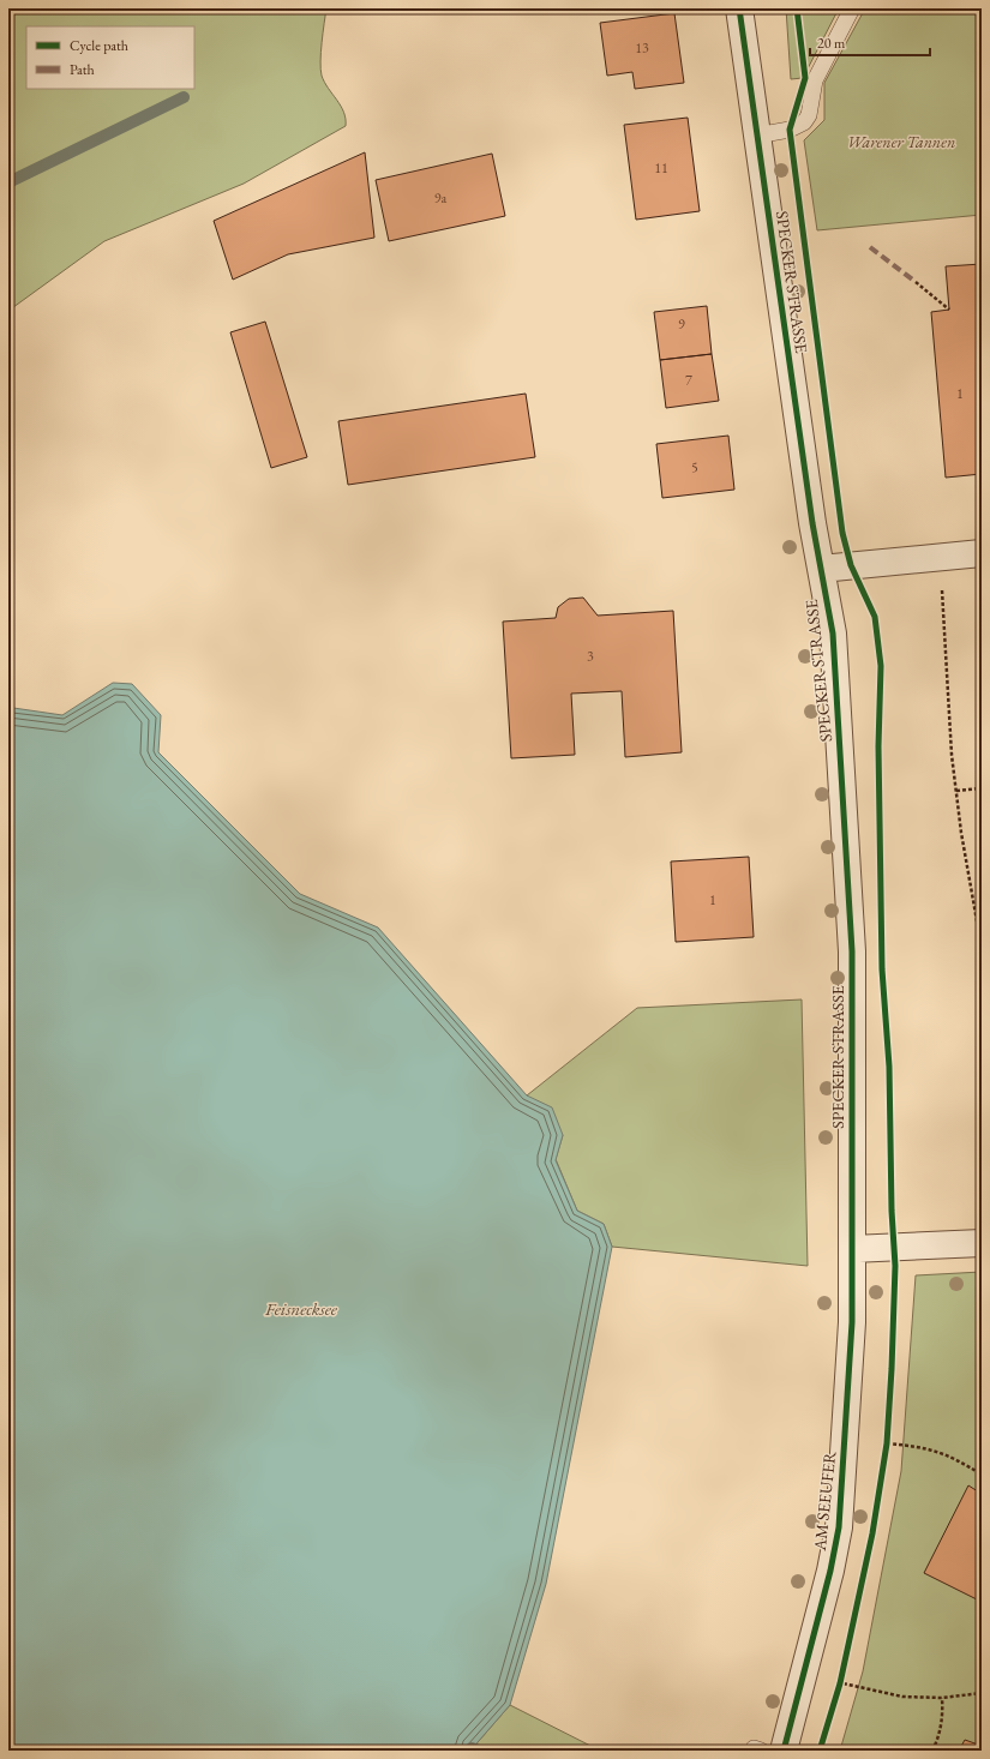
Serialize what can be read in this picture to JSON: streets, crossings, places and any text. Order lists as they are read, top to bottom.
{
  "streets": {
    "street": ["SPECKER STRASSE", "AM SEEUFER"]
  },
  "crossings": [
    ["SPECKER STRASSE", "AM SEEUFER"]
  ],
  "water": ["Feisnecksee"],
  "parks": ["Warener Tannen"],
  "house_numbers": [
    "13",
    "11",
    "9a",
    "9",
    "7",
    "1",
    "5",
    "3",
    "1"
  ],
  "legend": ["Cycle path", "Path"],
  "scale_bar": "20 m"
}
